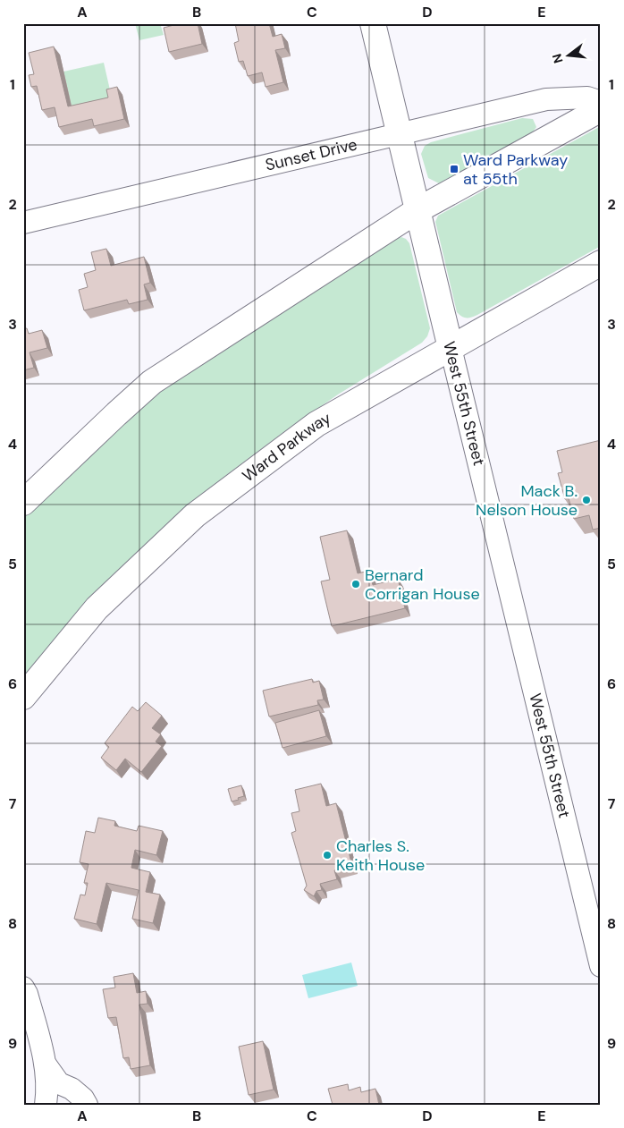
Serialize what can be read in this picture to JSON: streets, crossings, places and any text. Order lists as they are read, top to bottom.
{
  "streets": {
    "main road": ["West 55th Street", "Ward Parkway"],
    "street": ["Sunset Drive"]
  },
  "crossings": [
    ["Sunset Drive", "West 55th Street"],
    ["West 55th Street", "Ward Parkway"]
  ],
  "places": {
    "transit": ["Ward Parkway at 55th"],
    "other": ["Mack B. Nelson House", "Bernard Corrigan House", "Charles S. Keith House"]
  },
  "north": "left",
  "grid": {
    "columns": [
      "A",
      "B",
      "C",
      "D",
      "E"
    ],
    "rows": [
      "1",
      "2",
      "3",
      "4",
      "5",
      "6",
      "7",
      "8",
      "9"
    ]
  }
}
